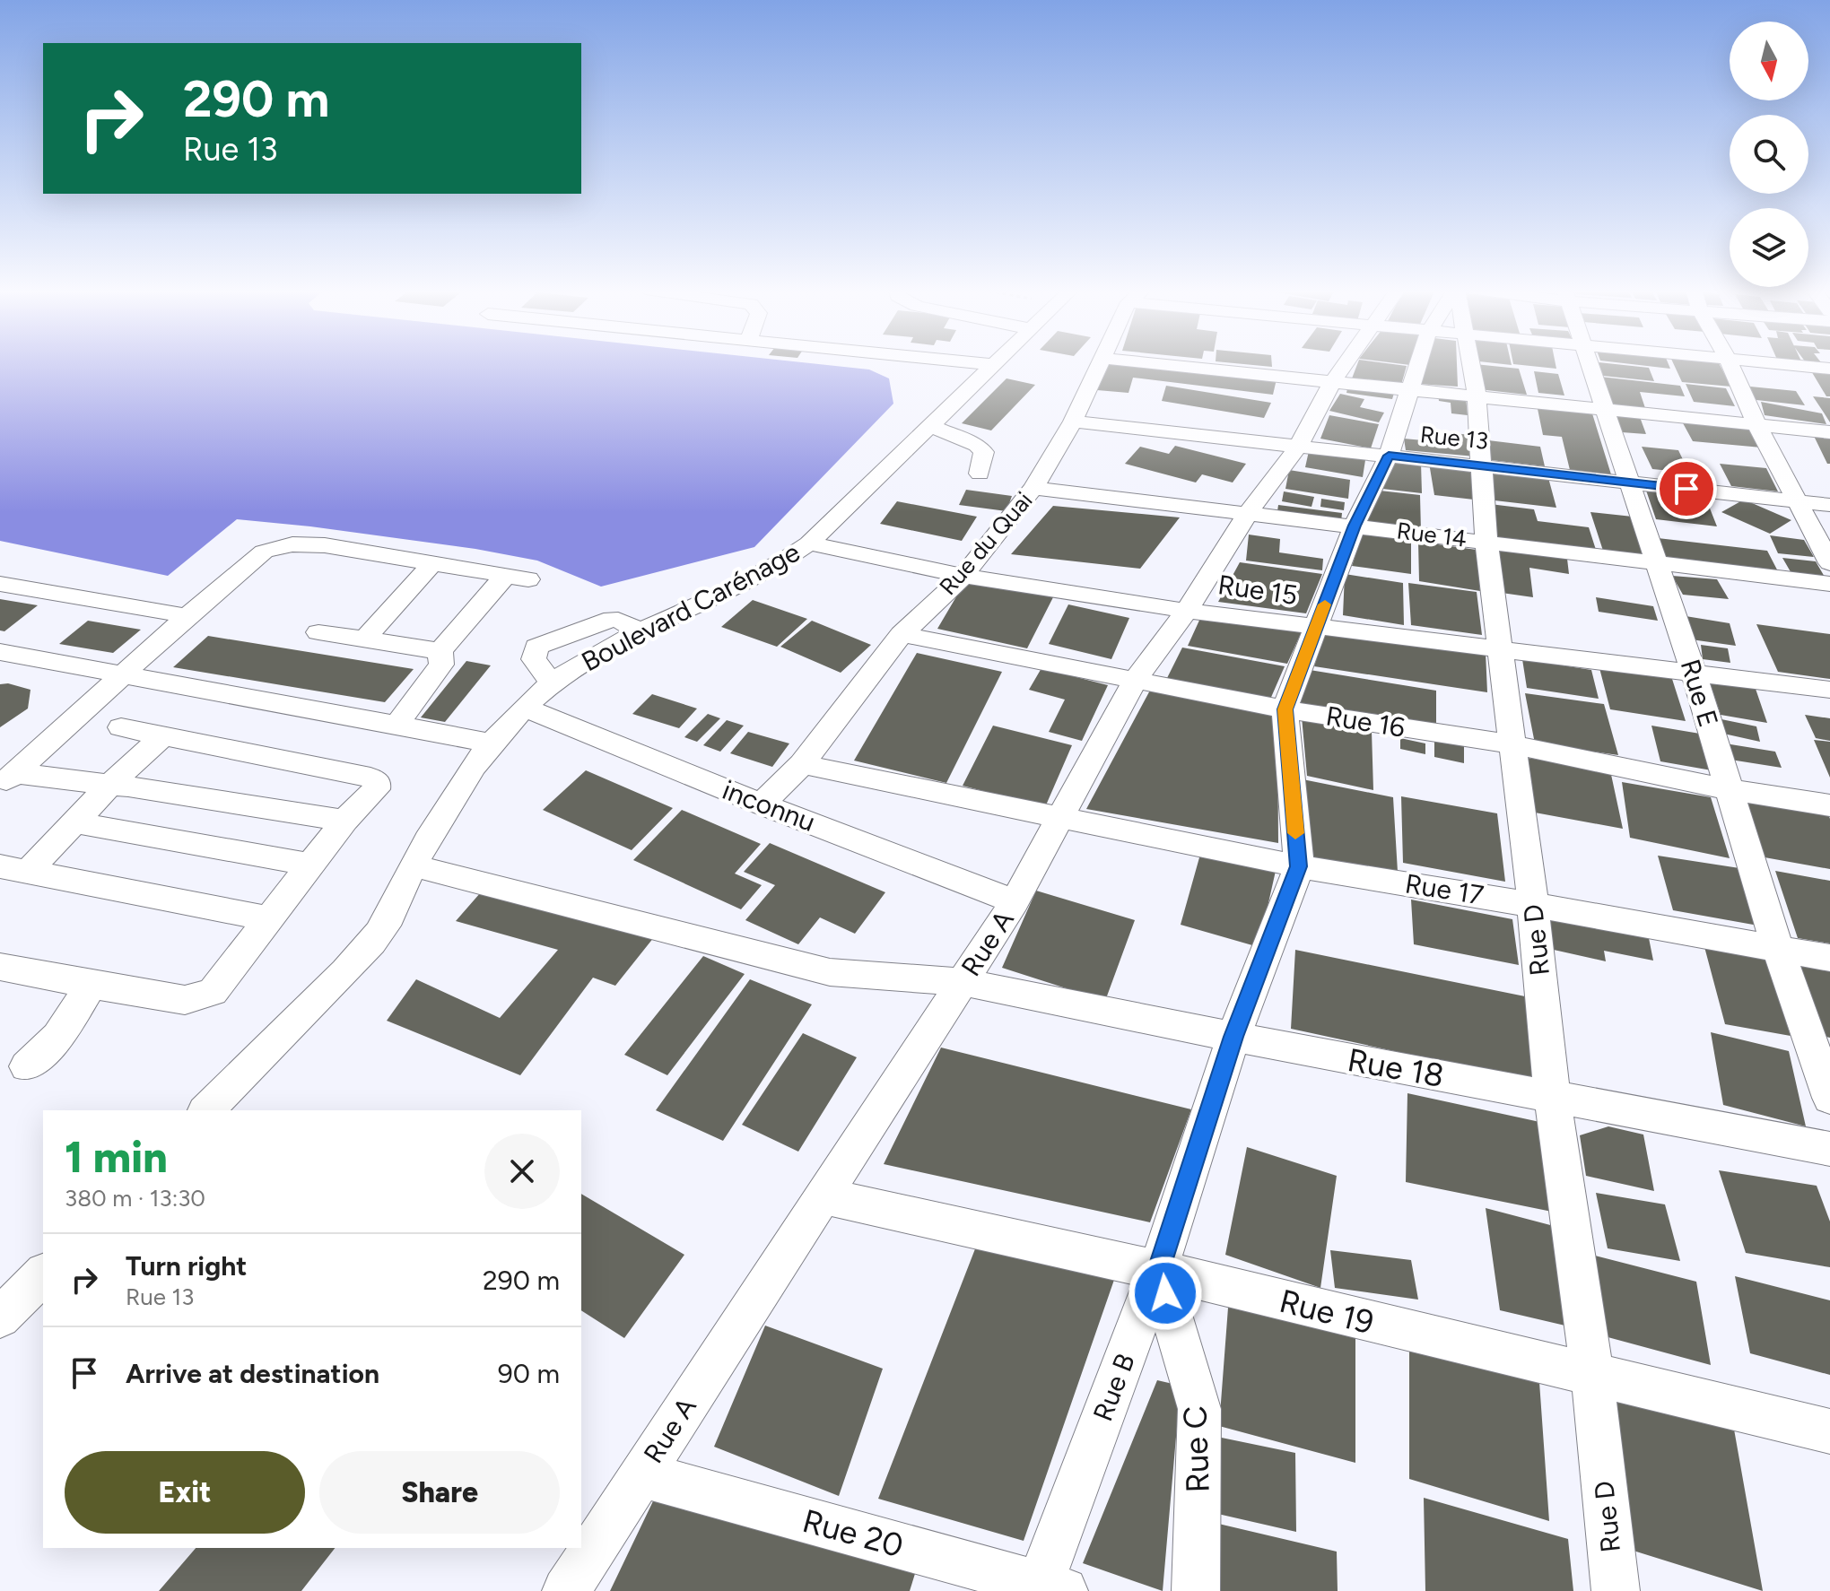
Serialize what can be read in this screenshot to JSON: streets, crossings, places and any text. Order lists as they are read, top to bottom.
{
  "streets": {
    "street": [
      "Rue 13",
      "Rue 14",
      "Rue du Quai",
      "Rue 15",
      "Boulevard Carénage",
      "Rue E",
      "Rue 16",
      "inconnu",
      "Rue 17",
      "Rue D",
      "Rue A",
      "Rue 18",
      "Rue 19",
      "Rue B",
      "Rue C",
      "Rue 20"
    ]
  },
  "crossings": [
    ["Rue 13", "Rue du Quai"],
    ["Rue 13", "Rue E"],
    ["Rue 13", "Rue D"],
    ["Rue 13", "Rue A"],
    ["Rue 13", "Rue B"],
    ["Rue 14", "Rue du Quai"],
    ["Rue 14", "Rue E"],
    ["Rue 14", "Rue D"],
    ["Rue 14", "Rue A"],
    ["Rue 14", "Rue B"],
    ["Rue du Quai", "Rue 15"],
    ["Rue du Quai", "Rue 16"],
    ["Rue du Quai", "inconnu"],
    ["Rue 15", "Boulevard Carénage"],
    ["Rue 15", "Rue E"],
    ["Rue 15", "Rue D"],
    ["Rue 15", "Rue A"],
    ["Rue 15", "Rue B"],
    ["Boulevard Carénage", "inconnu"],
    ["Boulevard Carénage", "Rue 18"],
    ["Rue E", "Rue 16"],
    ["Rue E", "Rue 17"],
    ["Rue 16", "Rue D"],
    ["Rue 16", "Rue A"],
    ["Rue 16", "Rue B"],
    ["inconnu", "Rue 17"],
    ["inconnu", "Rue A"],
    ["Rue 17", "Rue D"],
    ["Rue 17", "Rue A"],
    ["Rue 17", "Rue B"],
    ["Rue D", "Rue 18"],
    ["Rue D", "Rue 19"],
    ["Rue A", "Rue 18"],
    ["Rue A", "Rue 19"],
    ["Rue A", "Rue 20"],
    ["Rue 18", "Rue B"],
    ["Rue 19", "Rue B"],
    ["Rue 19", "Rue C"],
    ["Rue B", "Rue C"],
    ["Rue B", "Rue 20"]
  ],
  "north": "bottom",
  "page": {
    "turn": ["290 m", "Rue 13"],
    "heading": ["1 min", "380 m · 13:30"],
    "list": [
      {
        "name": "Turn right",
        "note": "Rue 13",
        "value": "290 m"
      },
      {
        "name": "Arrive at destination",
        "value": "90 m"
      }
    ],
    "buttons": ["Exit", "Share"]
  }
}
